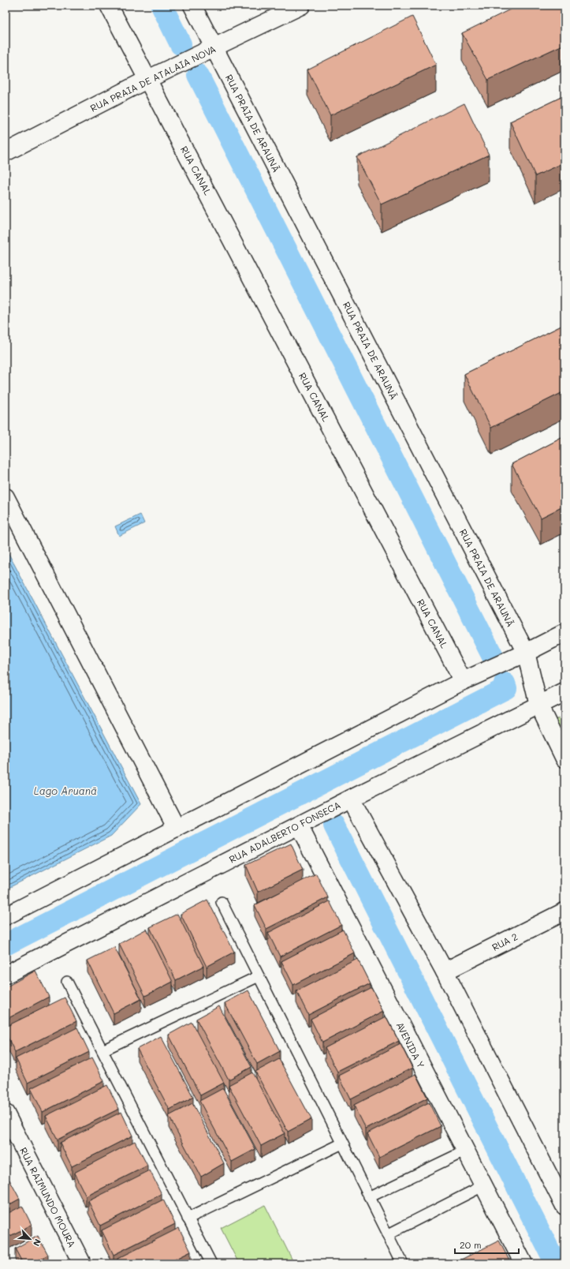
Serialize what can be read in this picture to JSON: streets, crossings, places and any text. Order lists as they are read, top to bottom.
{
  "streets": {
    "street": [
      "RUA PRAIA DE ATALAIA NOVA",
      "RUA PRAIA DE ARAUNÃ",
      "RUA CANAL",
      "RUA ADALBERTO FONSECA",
      "RUA 2",
      "AVENIDA Y",
      "RUA RAIMUNDO MOURA"
    ]
  },
  "crossings": [
    ["RUA PRAIA DE ATALAIA NOVA", "RUA PRAIA DE ARAUNÃ"],
    ["RUA PRAIA DE ATALAIA NOVA", "RUA CANAL"],
    ["RUA ADALBERTO FONSECA", "AVENIDA Y"]
  ],
  "water": ["Lago Aruanã"],
  "scale_bar": "20 m",
  "north": "bottom right"
}
